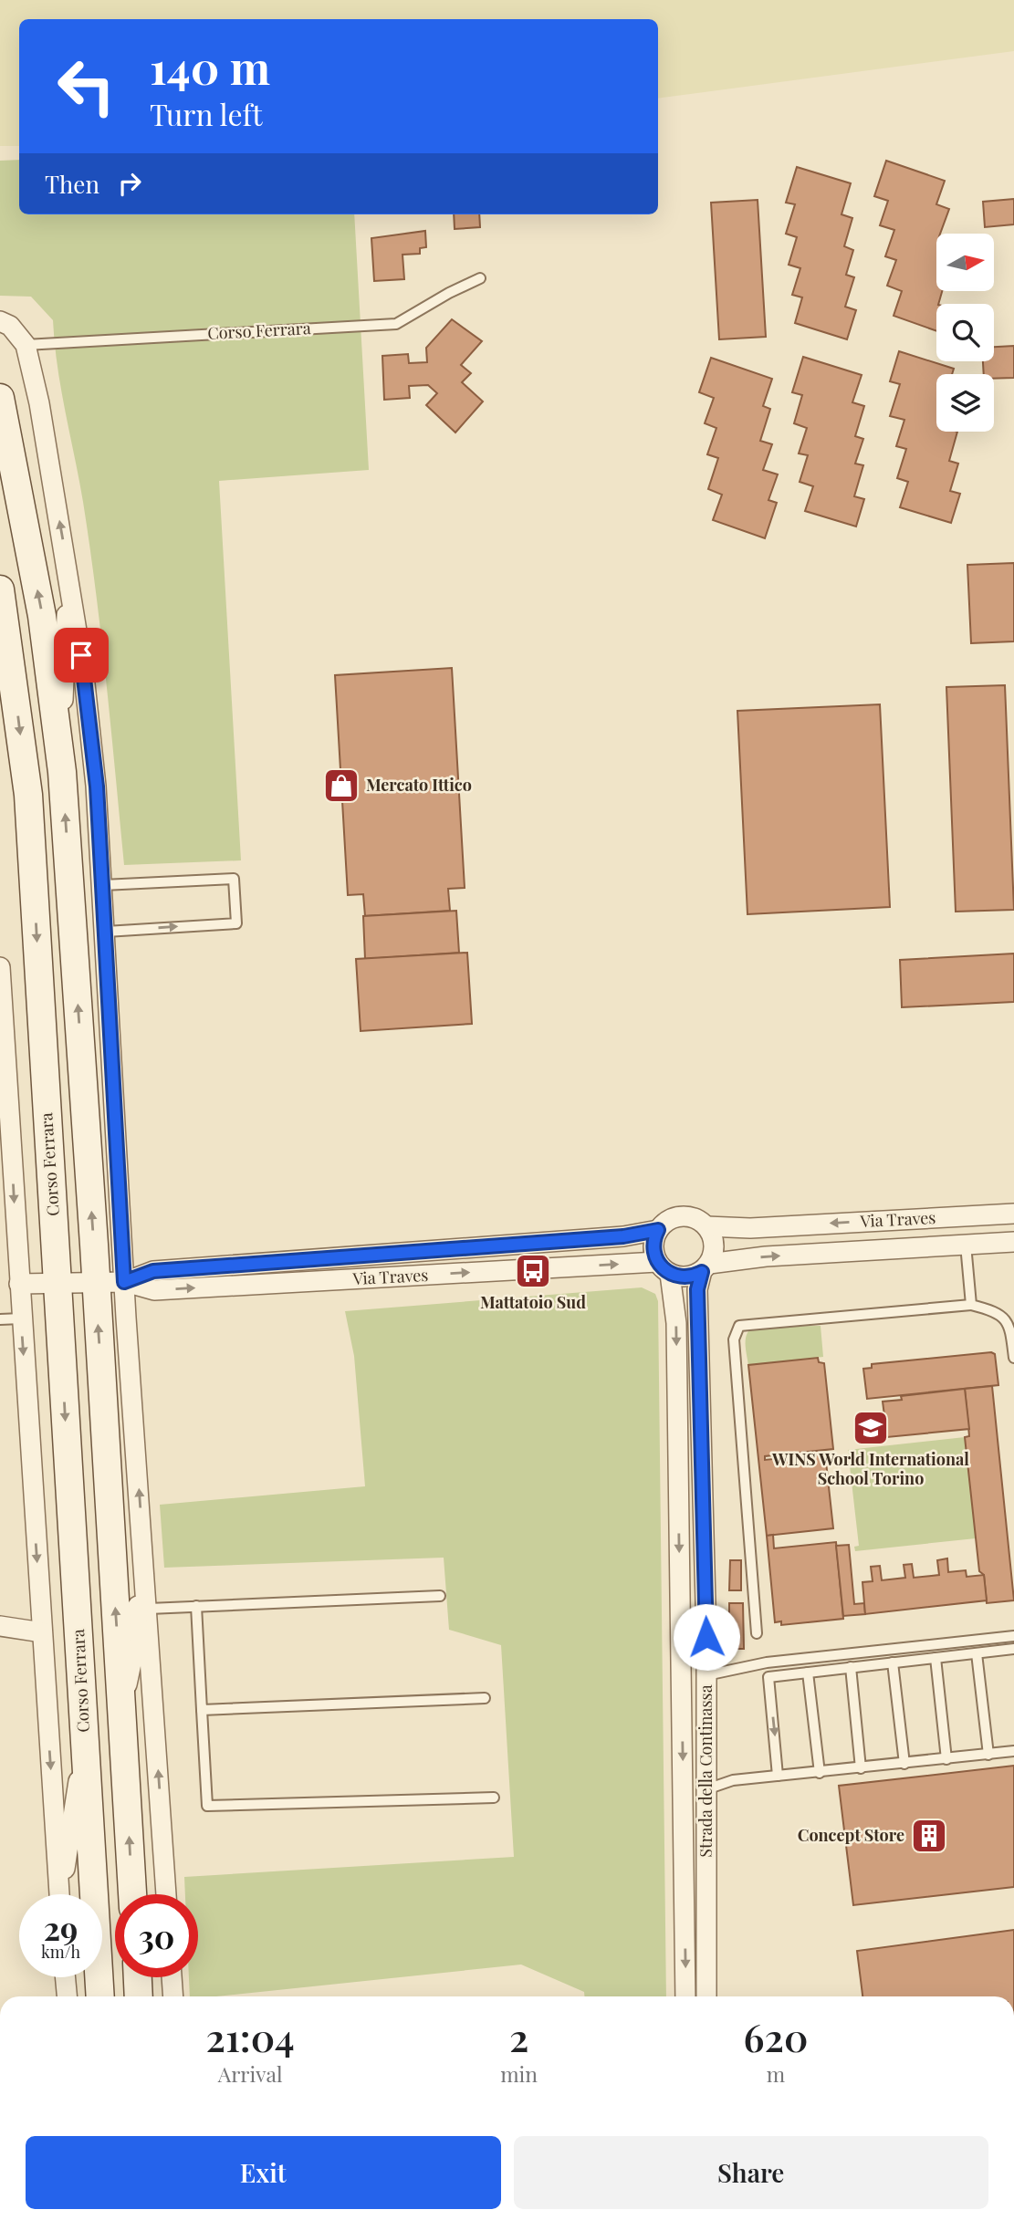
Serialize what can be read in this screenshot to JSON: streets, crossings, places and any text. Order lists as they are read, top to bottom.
{
  "streets": {
    "main road": ["Corso Ferrara"],
    "street": ["Via Traves", "Strada della Continassa"]
  },
  "crossings": [
    ["Corso Ferrara", "Via Traves"],
    ["Via Traves", "Strada della Continassa"]
  ],
  "one_way": ["Corso Ferrara"],
  "places": {
    "shop": ["Mercato Ittico"],
    "bus stop": ["Mattatoio Sud"],
    "school or university": ["WINS World International School Torino"],
    "building": ["Concept Store"]
  },
  "north": "right",
  "page": {
    "turn": ["140 m", "Turn left"],
    "then": "Then",
    "speed": "29 km/h",
    "limit": "30",
    "eta": [
      "21:04",
      "Arrival",
      "2",
      "min",
      "620",
      "m"
    ],
    "buttons": ["Exit", "Share"]
  }
}
